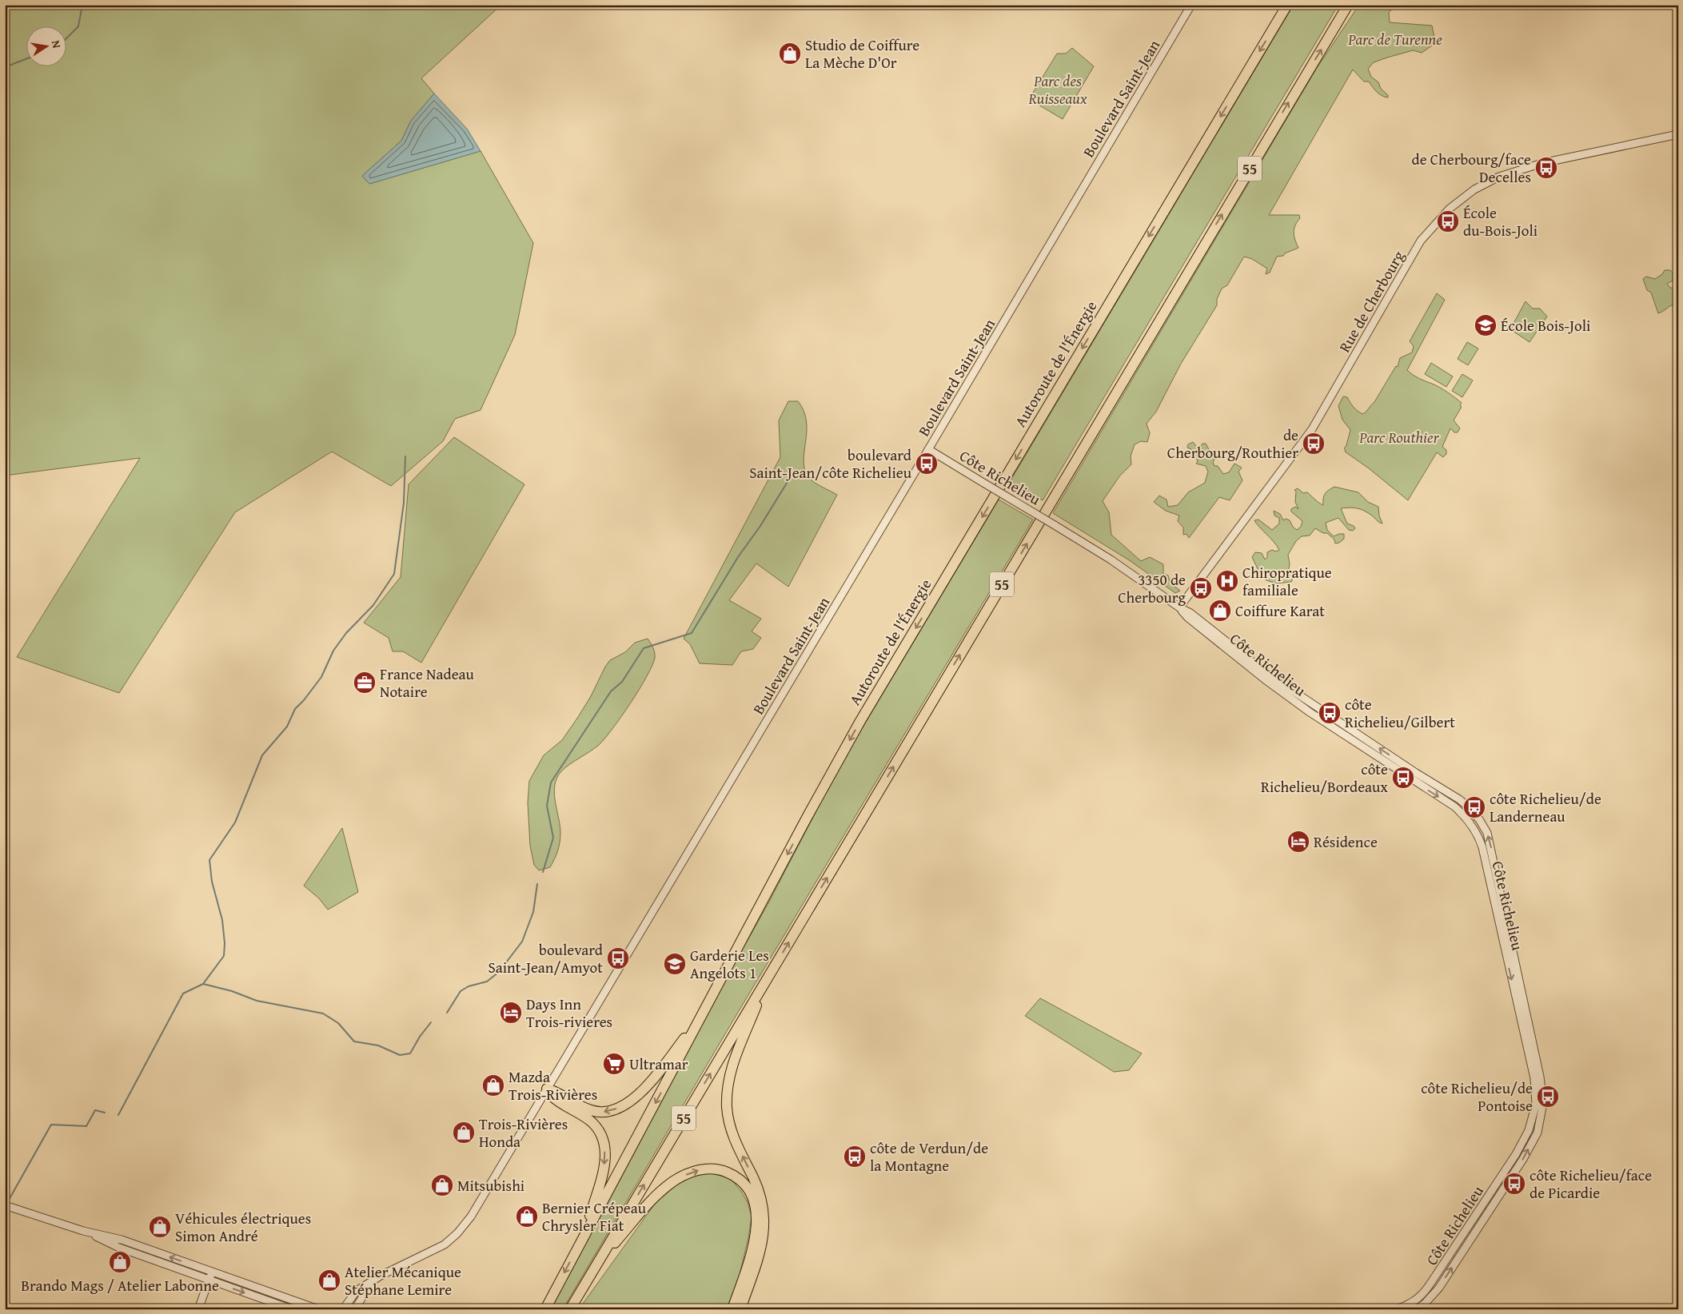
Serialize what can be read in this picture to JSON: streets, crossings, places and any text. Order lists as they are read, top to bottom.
{
  "streets": {
    "highway": ["55", "Autoroute de l'Énergie"],
    "street": ["Boulevard Saint-Jean", "Rue de Cherbourg", "Côte Richelieu"]
  },
  "crossings": [
    ["Boulevard Saint-Jean", "Côte Richelieu"],
    ["Rue de Cherbourg", "Côte Richelieu"]
  ],
  "parks": ["Parc de Turenne", "Parc des Ruisseaux", "Parc Routhier"],
  "places": {
    "shop": [
      "Studio de Coiffure La Mèche D'Or",
      "Coiffure Karat",
      "Mazda Trois-Rivières",
      "Trois-Rivières Honda",
      "Mitsubishi",
      "Bernier Crépeau Chrysler Fiat",
      "Véhicules électriques Simon André",
      "Brando Mags / Atelier Labonne",
      "Atelier Mécanique Stéphane Lemire"
    ],
    "bus stop": [
      "de Cherbourg/face Decelles",
      "École du-Bois-Joli",
      "de Cherbourg/Routhier",
      "boulevard Saint-Jean/côte Richelieu",
      "3350 de Cherbourg",
      "côte Richelieu/Gilbert",
      "côte Richelieu/Bordeaux",
      "côte Richelieu/de Landerneau",
      "boulevard Saint-Jean/Amyot",
      "côte Richelieu/de Pontoise",
      "côte de Verdun/de la Montagne",
      "côte Richelieu/face de Picardie"
    ],
    "school or university": ["École Bois-Joli", "Garderie Les Angelots 1"],
    "hospital": ["Chiropratique familiale"],
    "office": ["France Nadeau Notaire"],
    "hotel": ["Résidence", "Days Inn Trois-rivieres"],
    "supermarket": ["Ultramar"]
  },
  "north": "right"
}
